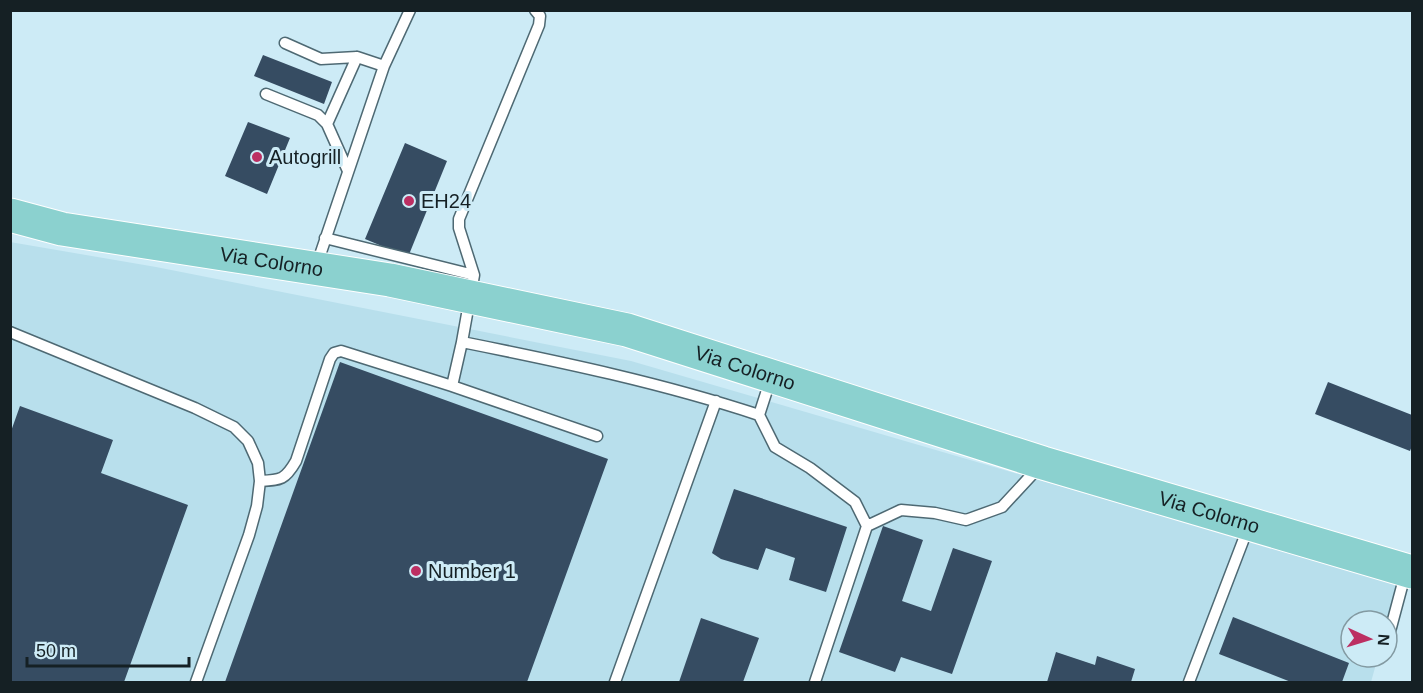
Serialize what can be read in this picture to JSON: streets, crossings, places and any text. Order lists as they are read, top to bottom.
{
  "streets": {
    "main road": ["Via Colorno"]
  },
  "places": ["Autogrill", "EH24", "Number 1"],
  "scale_bar": "50 m",
  "north": "right"
}
